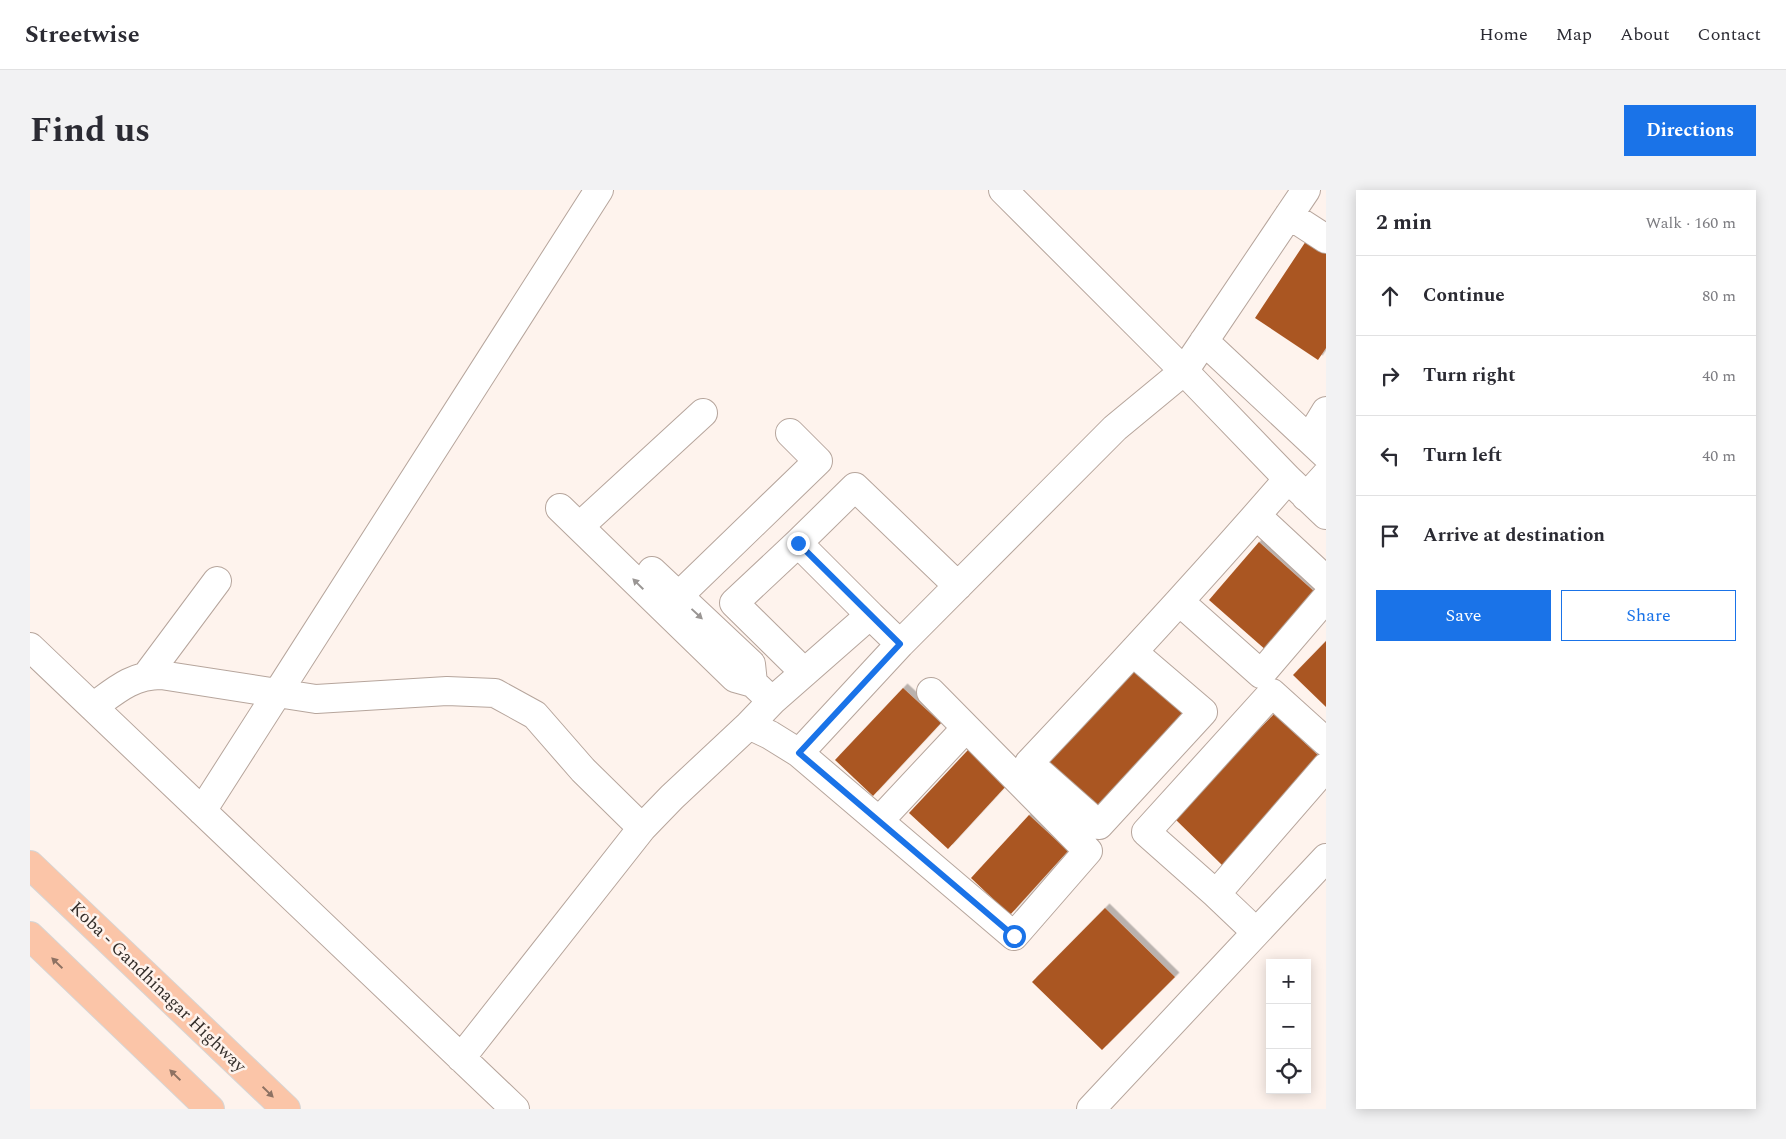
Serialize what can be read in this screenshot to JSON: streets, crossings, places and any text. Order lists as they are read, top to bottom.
{
  "streets": {
    "main road": ["Koba - Gandhinagar Highway"]
  },
  "page": {
    "header": "Streetwise",
    "nav": [
      "Home",
      "Map",
      "About",
      "Contact"
    ],
    "title": "Find us",
    "buttons": [
      "Directions",
      ["Save", "Share"]
    ],
    "heading": ["2 min", "Walk · 160 m"],
    "list": [
      ["Continue", "80 m"],
      ["Turn right", "40 m"],
      ["Turn left", "40 m"],
      "Arrive at destination"
    ],
    "map_buttons": ["+", "−"]
  }
}
